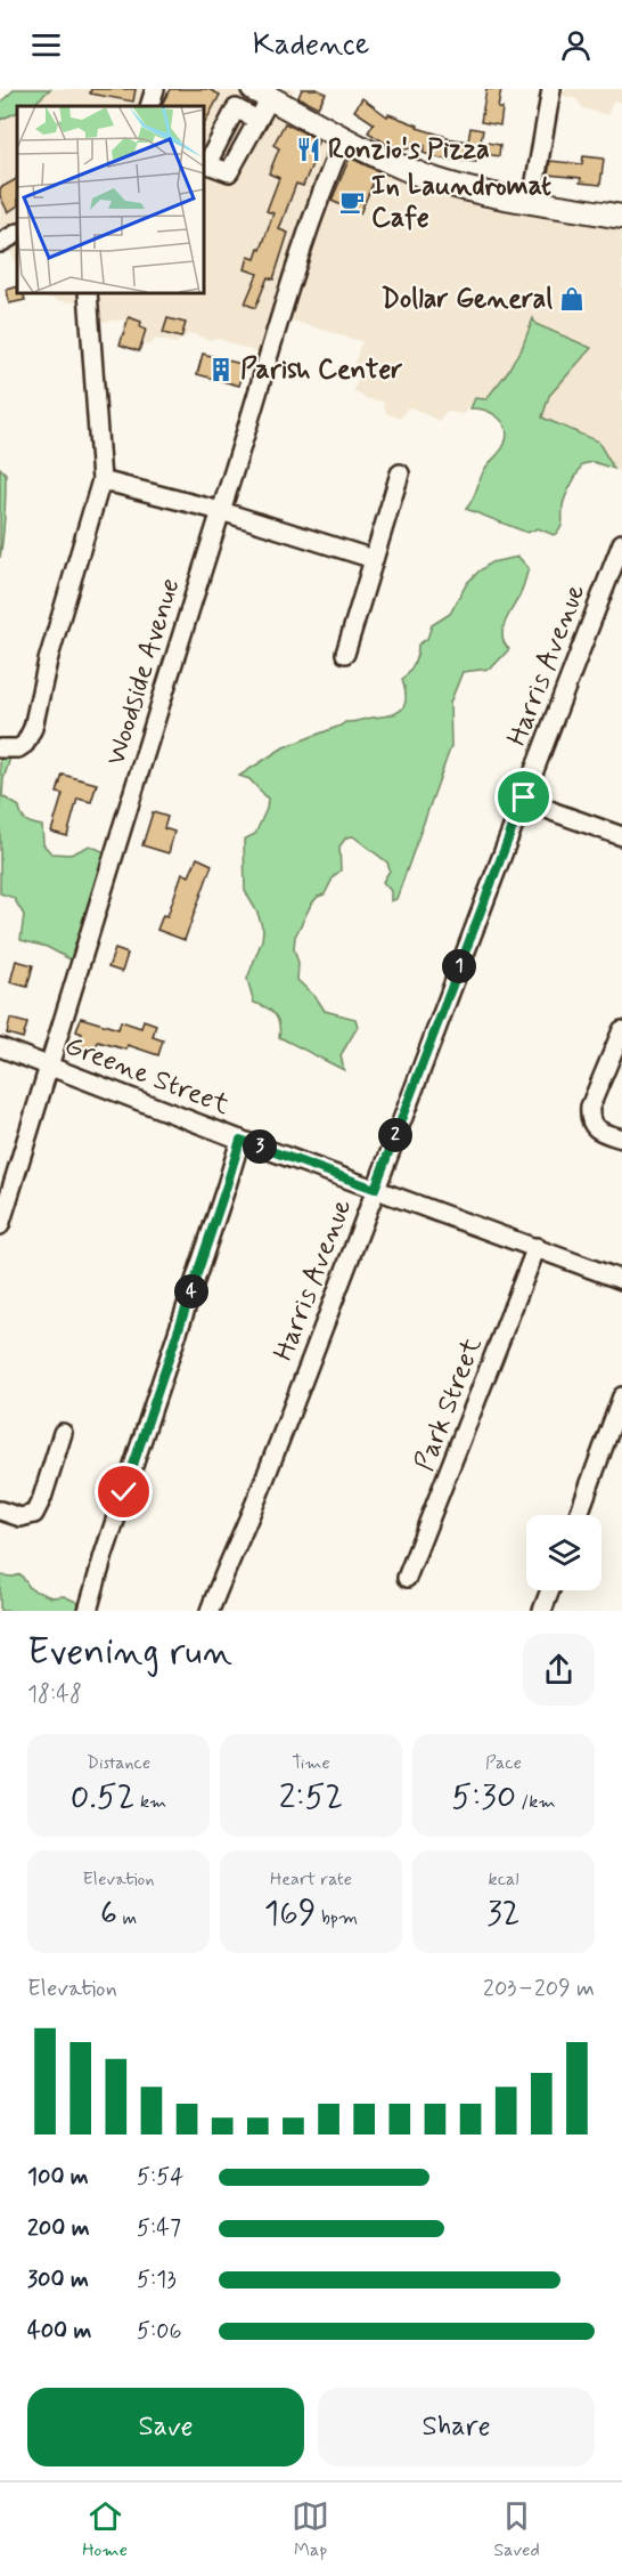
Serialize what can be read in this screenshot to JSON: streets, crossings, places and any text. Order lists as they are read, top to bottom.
{
  "streets": {
    "street": [
      "Harris Avenue",
      "Woodside Avenue",
      "Greene Street",
      "Park Street"
    ]
  },
  "crossings": [
    ["Harris Avenue", "Greene Street"],
    ["Woodside Avenue", "Greene Street"],
    ["Greene Street", "Park Street"]
  ],
  "places": {
    "restaurant": ["Ronzio's Pizza"],
    "cafe": ["In Laundromat Cafe"],
    "shop": ["Dollar General"],
    "building": ["Parish Center"]
  },
  "page": {
    "header": "Kadence",
    "pins": [
      "1",
      "2",
      "3",
      "4"
    ],
    "heading": ["Evening run", "18:48"],
    "stats": [
      ["Distance", "0.52 km"],
      ["Time", "2:52"],
      ["Pace", "5:30 /km"],
      ["Elevation", "6 m"],
      ["Heart rate", "169 bpm"],
      ["kcal", "32"]
    ],
    "chart": ["Elevation", "203–209 m"],
    "list": [
      {
        "name": "100 m",
        "note": "5:54"
      },
      {
        "name": "200 m",
        "note": "5:47"
      },
      {
        "name": "300 m",
        "note": "5:13"
      },
      {
        "name": "400 m",
        "note": "5:06"
      }
    ],
    "buttons": ["Save", "Share"],
    "tabs": ["Home", "Map", "Saved"]
  }
}
